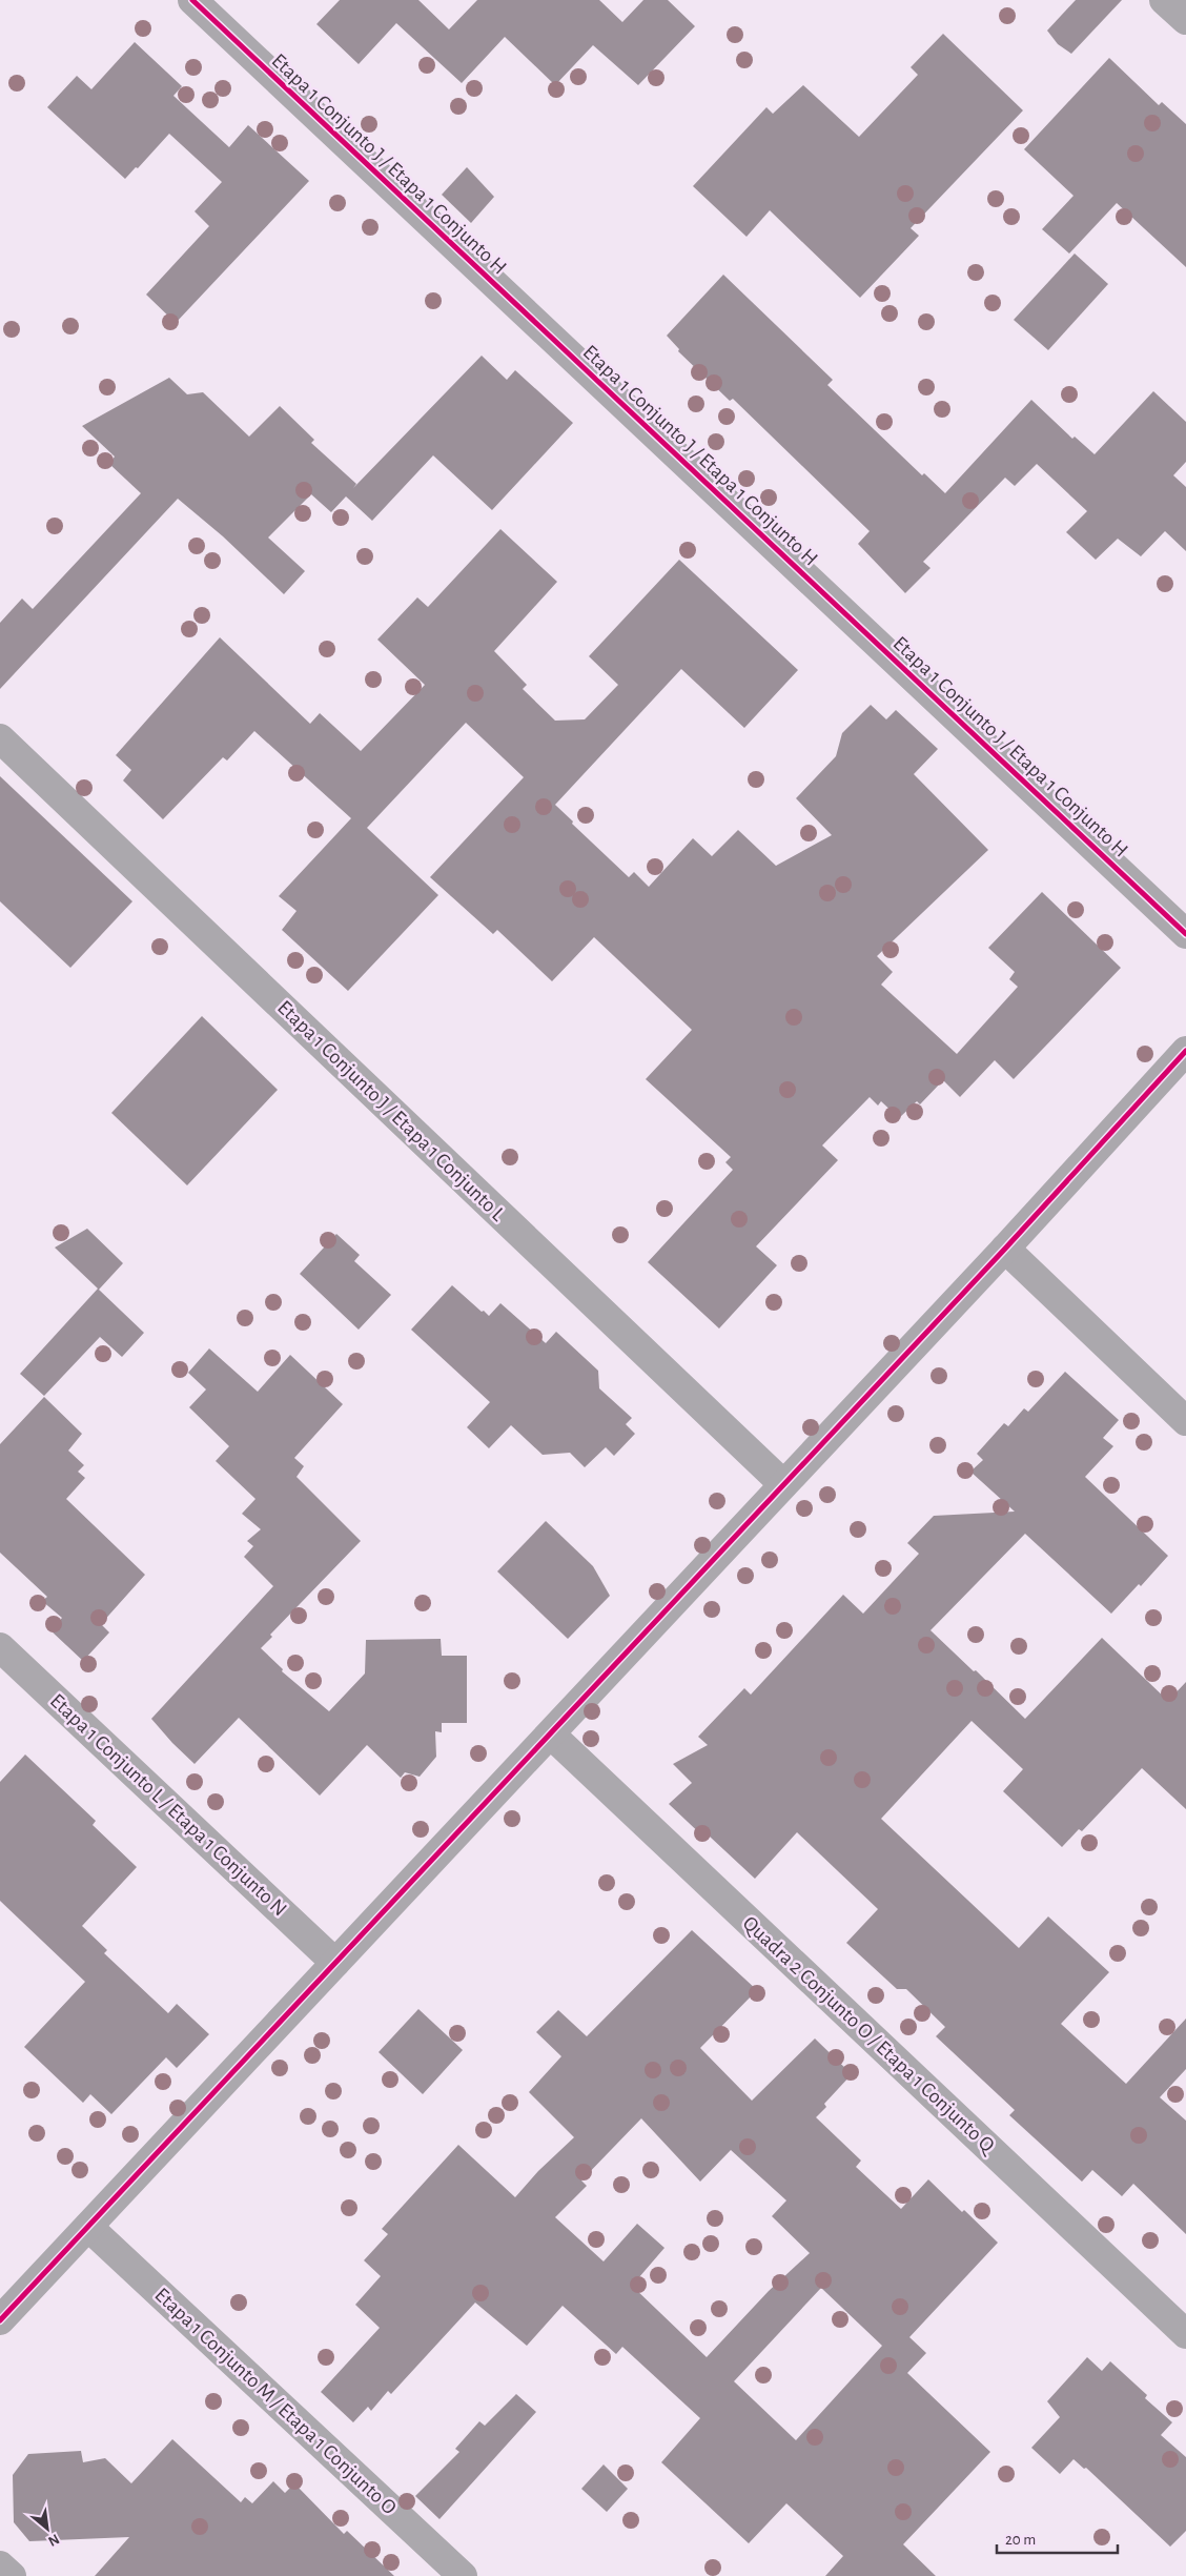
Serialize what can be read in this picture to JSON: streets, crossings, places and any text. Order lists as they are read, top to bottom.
{
  "streets": {
    "street": [
      "Etapa 1 Conjunto J / Etapa 1 Conjunto H",
      "Etapa 1 Conjunto J / Etapa 1 Conjunto L",
      "Etapa 1 Conjunto L / Etapa 1 Conjunto N",
      "Quadra 2 Conjunto O / Etapa 1 Conjunto Q",
      "Etapa 1 Conjunto M / Etapa 1 Conjunto O"
    ]
  },
  "scale_bar": "20 m",
  "north": "bottom right"
}
